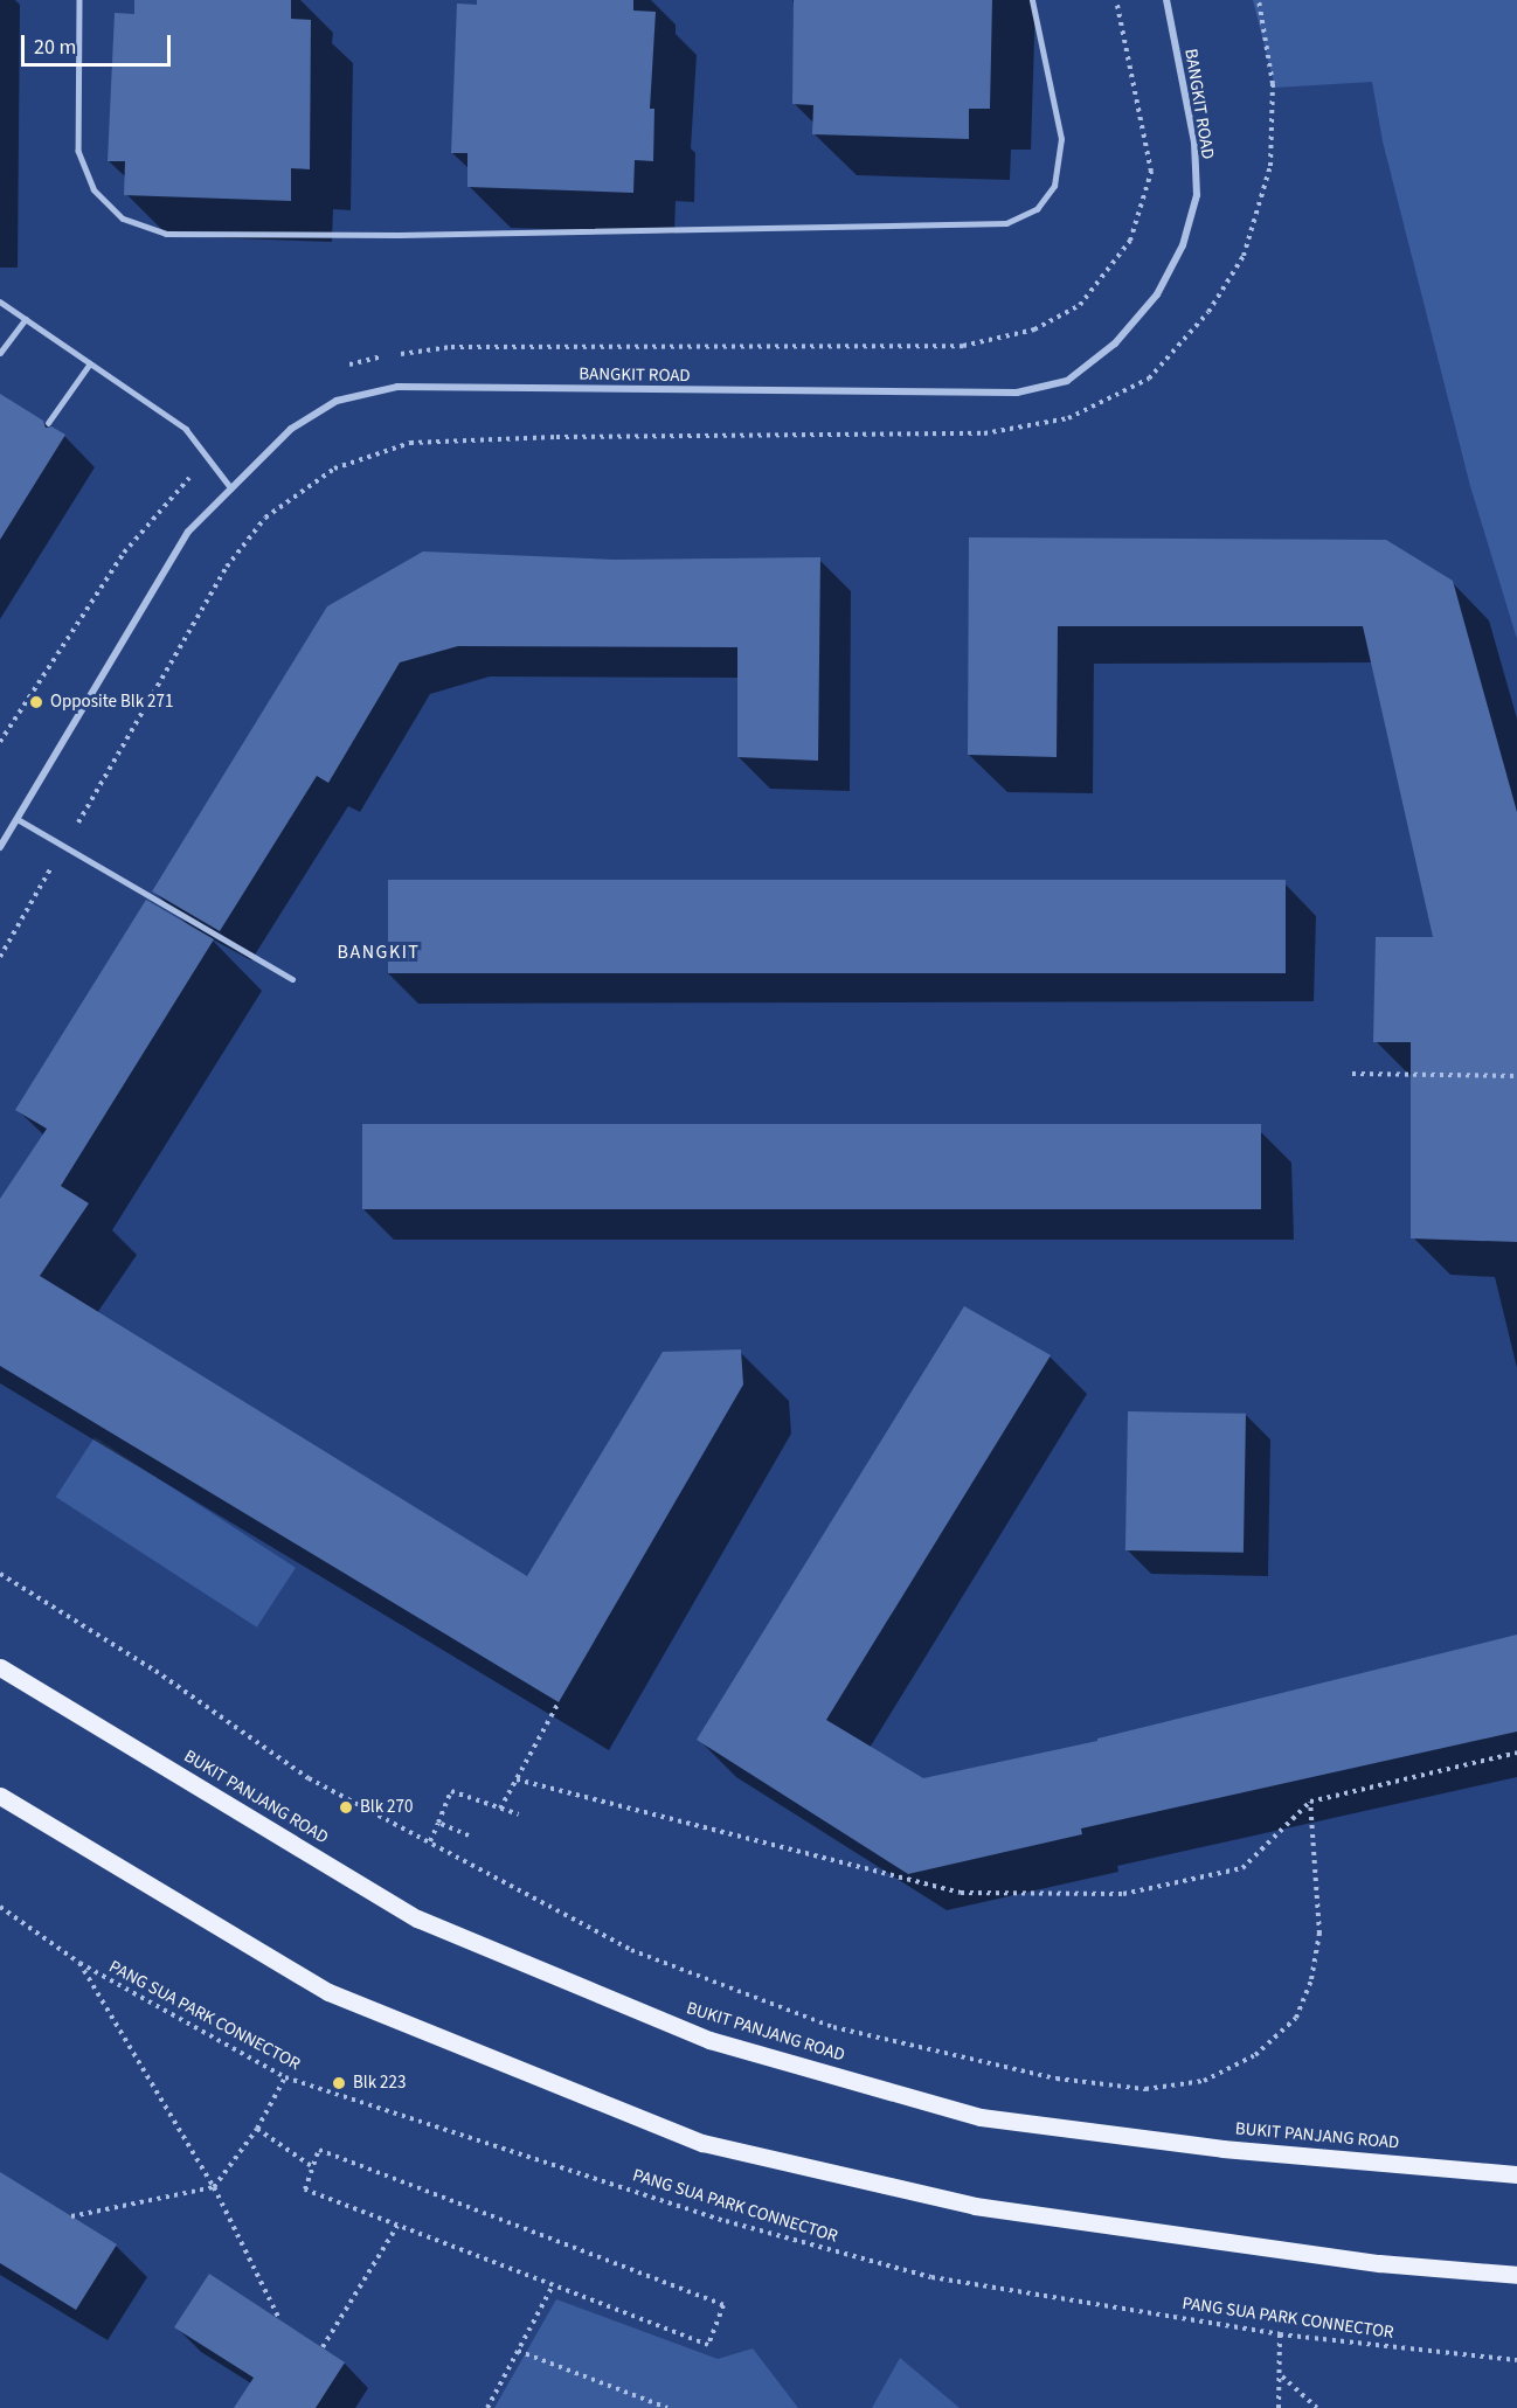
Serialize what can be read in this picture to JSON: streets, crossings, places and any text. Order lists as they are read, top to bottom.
{
  "streets": {
    "main road": ["BUKIT PANJANG ROAD"],
    "street": ["BANGKIT ROAD"],
    "path": ["PANG SUA PARK CONNECTOR"]
  },
  "districts": ["BANGKIT"],
  "places": ["Opposite Blk 271", "Blk 270", "Blk 223"],
  "scale_bar": "20 m"
}
